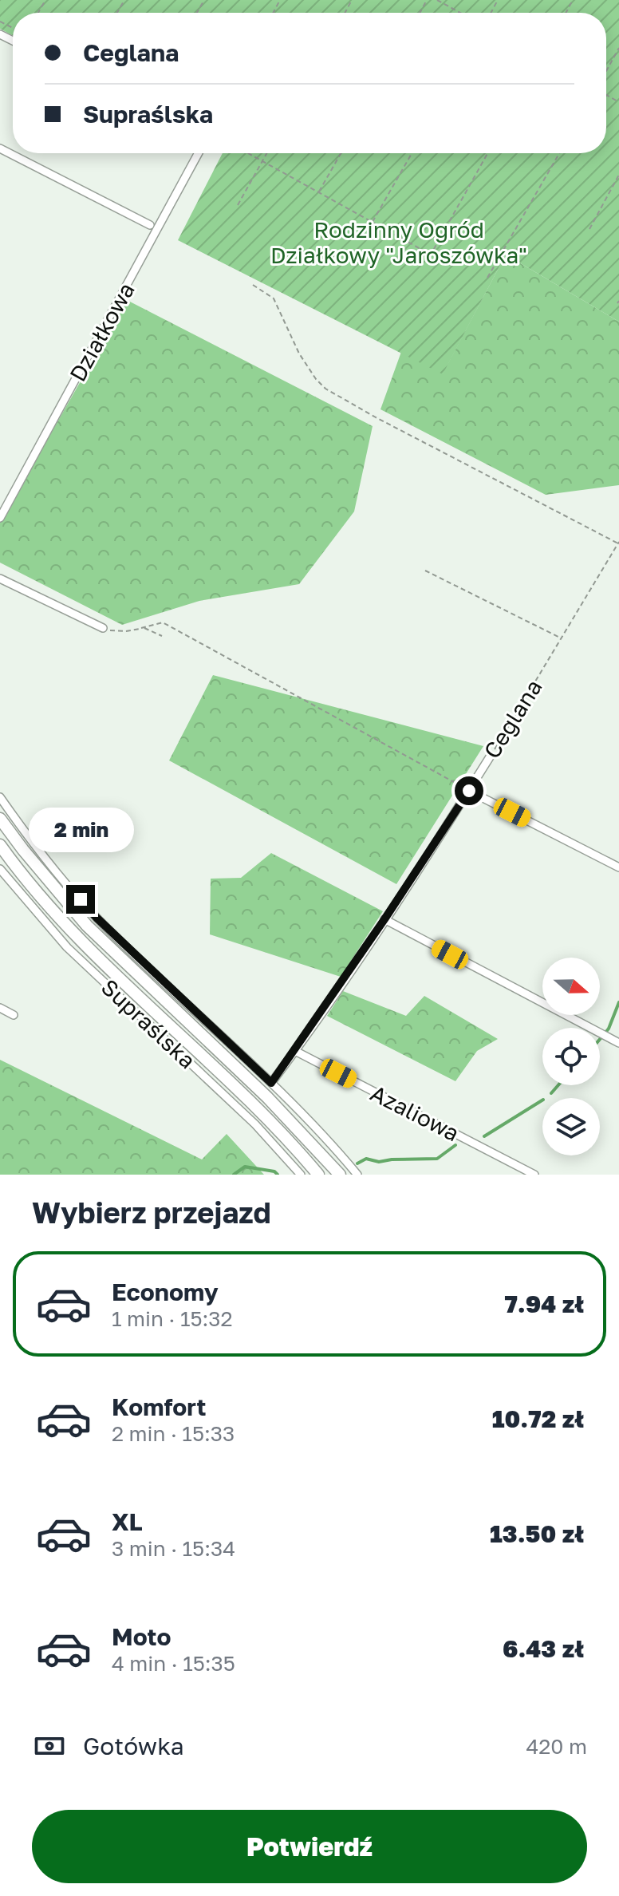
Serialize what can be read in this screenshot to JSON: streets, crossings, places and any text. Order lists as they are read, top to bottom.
{
  "streets": {
    "street": [
      "Działkowa",
      "Ceglana",
      "Supraślska",
      "Azaliowa"
    ]
  },
  "crossings": [
    ["Ceglana", "Supraślska"],
    ["Ceglana", "Azaliowa"]
  ],
  "parks": ["Rodzinny Ogród Działkowy \"Jaroszówka\""],
  "north": "right",
  "page": {
    "banner": ["Ceglana", "Supraślska"],
    "bubble": "2 min",
    "heading": "Wybierz przejazd",
    "list": [
      {
        "name": "Economy",
        "note": "1 min · 15:32",
        "value": "7.94 zł"
      },
      {
        "name": "Komfort",
        "note": "2 min · 15:33",
        "value": "10.72 zł"
      },
      {
        "name": "XL",
        "note": "3 min · 15:34",
        "value": "13.50 zł"
      },
      {
        "name": "Moto",
        "note": "4 min · 15:35",
        "value": "6.43 zł"
      }
    ],
    "pay": ["Gotówka", "420 m"],
    "buttons": "Potwierdź"
  }
}
